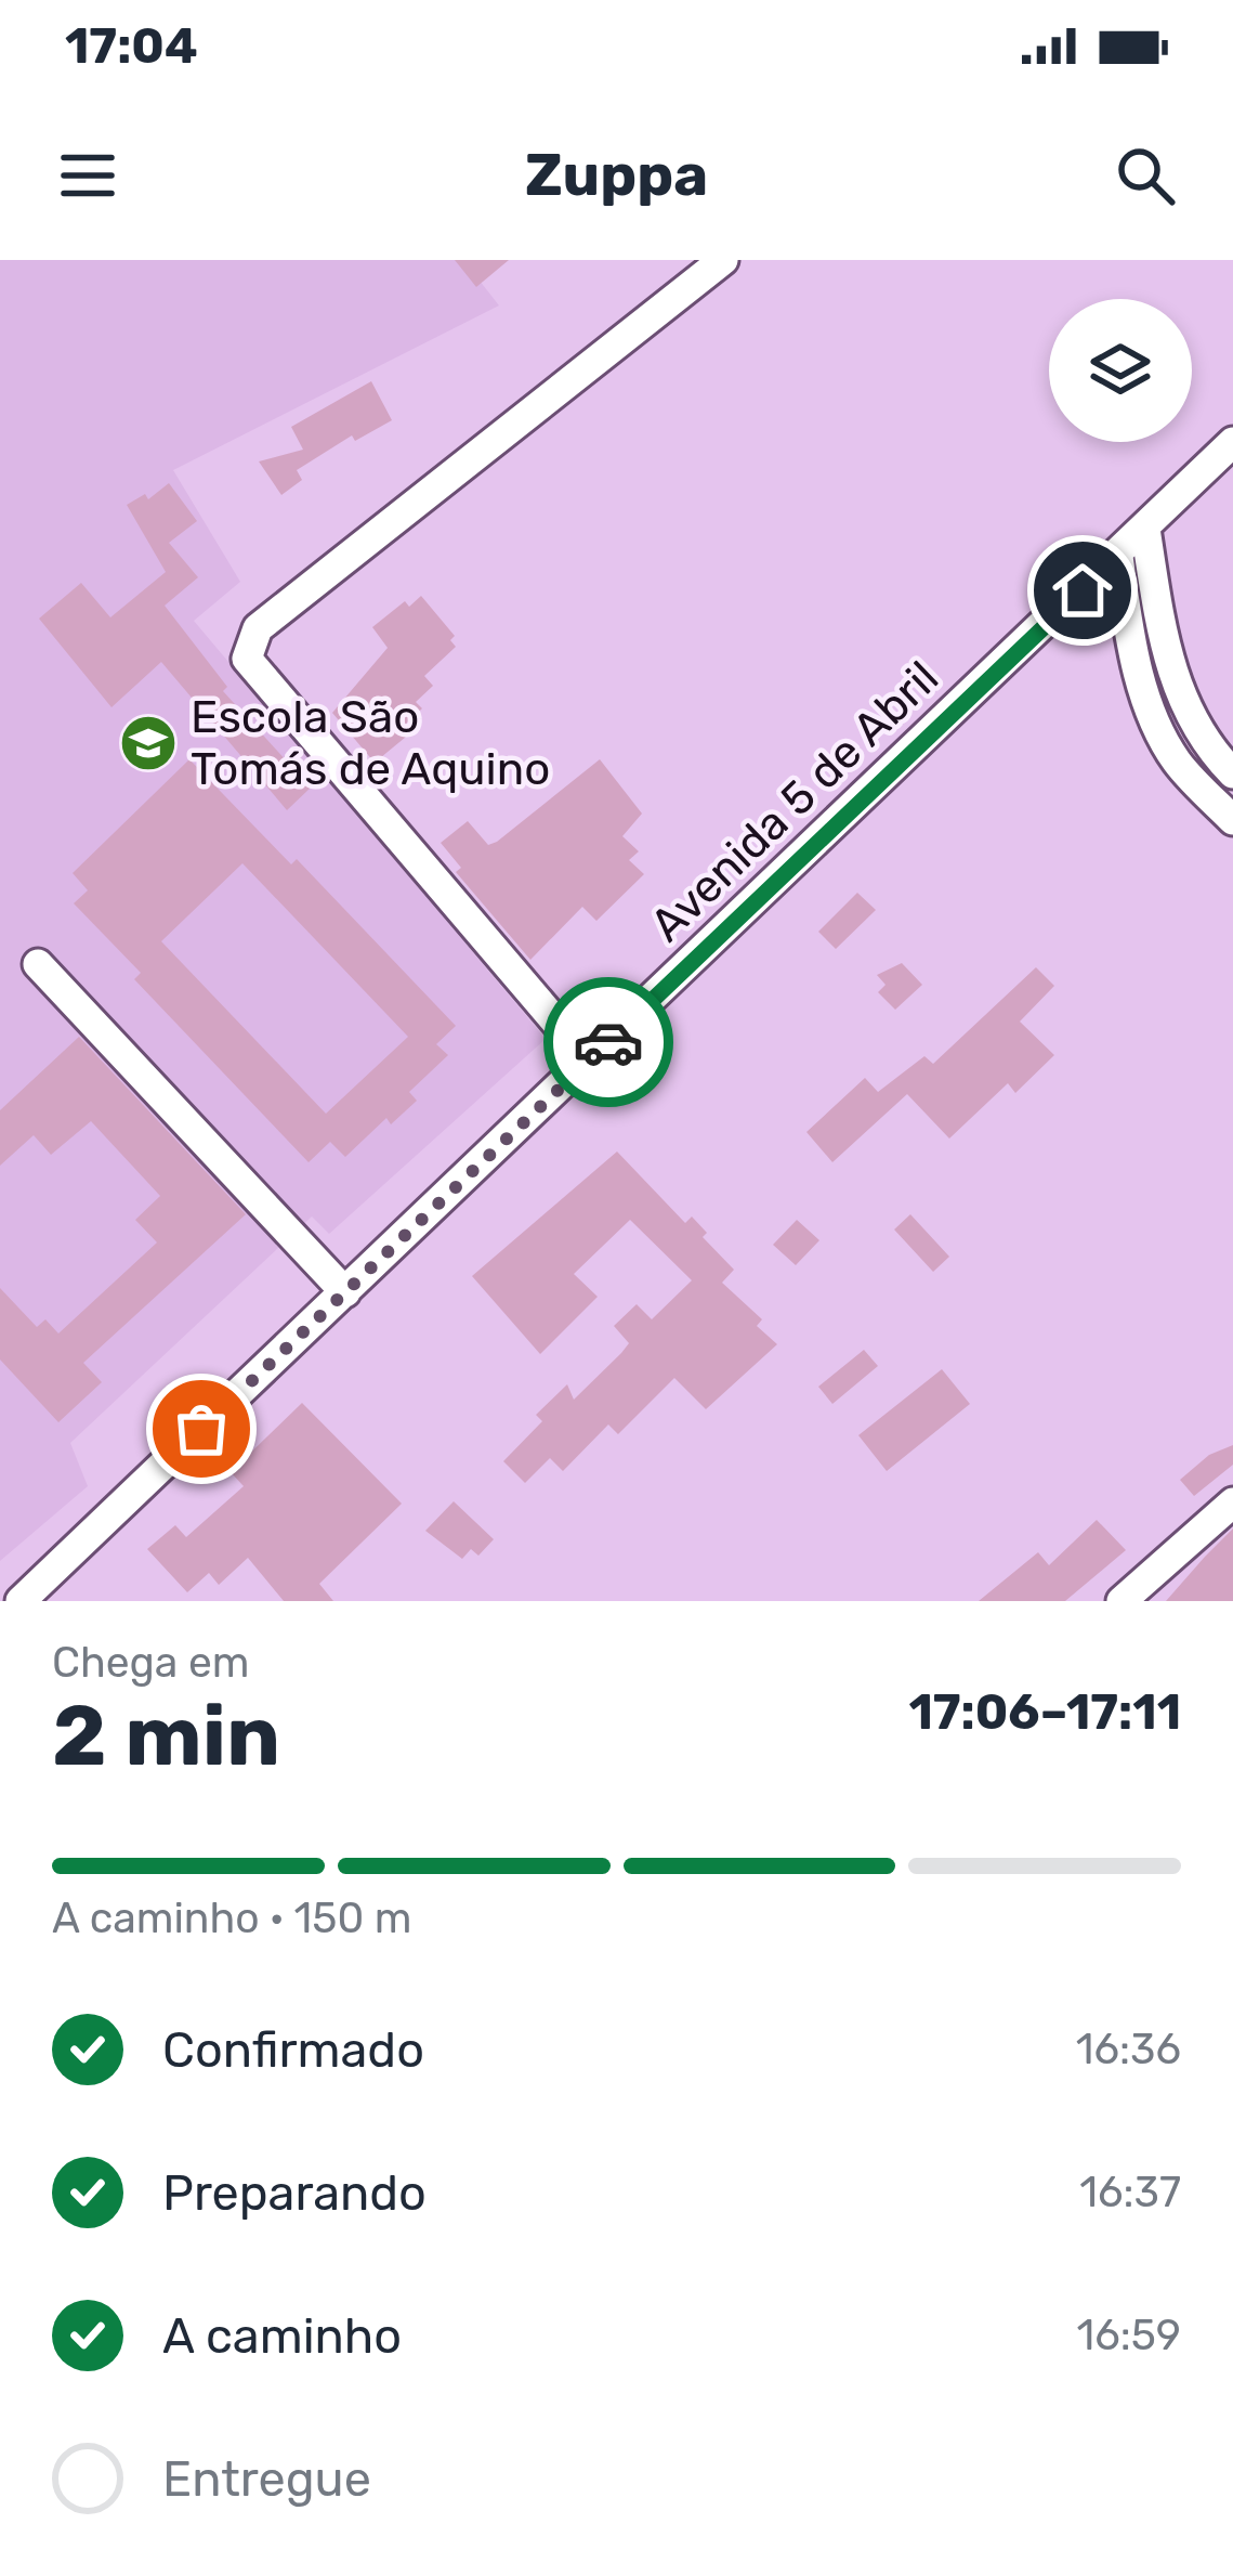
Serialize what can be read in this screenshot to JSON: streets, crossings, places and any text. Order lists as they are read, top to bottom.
{
  "streets": {
    "street": ["Avenida 5 de Abril"]
  },
  "places": {
    "school or university": ["Escola São Tomás de Aquino"]
  },
  "page": {
    "status": "17:04",
    "header": "Zuppa",
    "heading": ["2 min", "Chega em", "17:06–17:11"],
    "bar": "A caminho · 150 m",
    "list": [
      ["Confirmado", "16:36"],
      ["Preparando", "16:37"],
      ["A caminho", "16:59"],
      "Entregue"
    ]
  }
}
